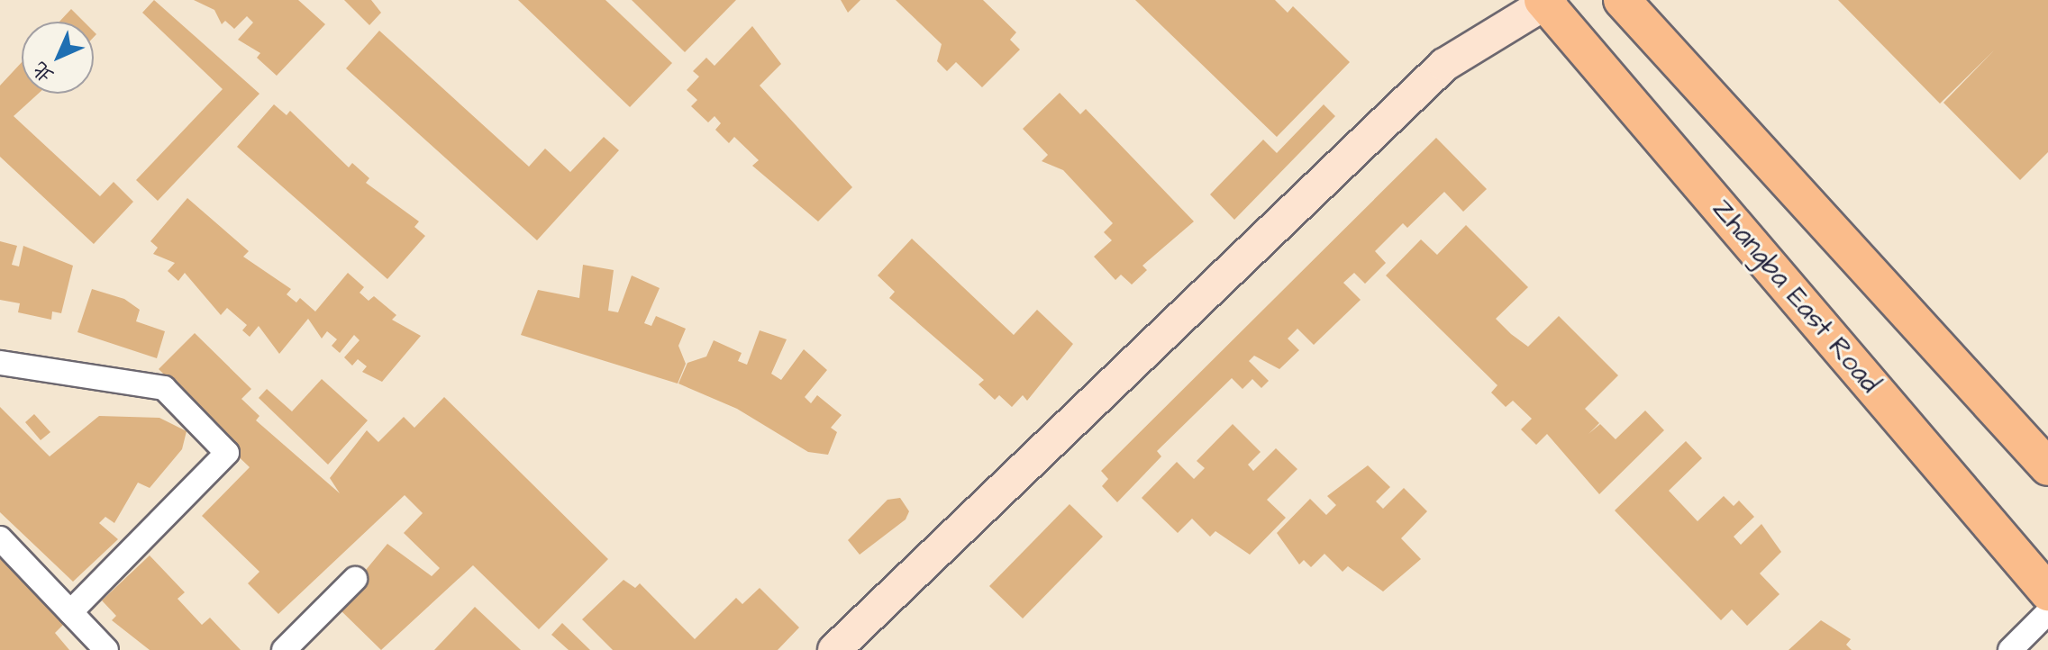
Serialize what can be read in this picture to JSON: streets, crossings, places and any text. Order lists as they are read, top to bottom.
{
  "streets": {
    "main road": ["Zhangba East Road"]
  },
  "north": "bottom left"
}
